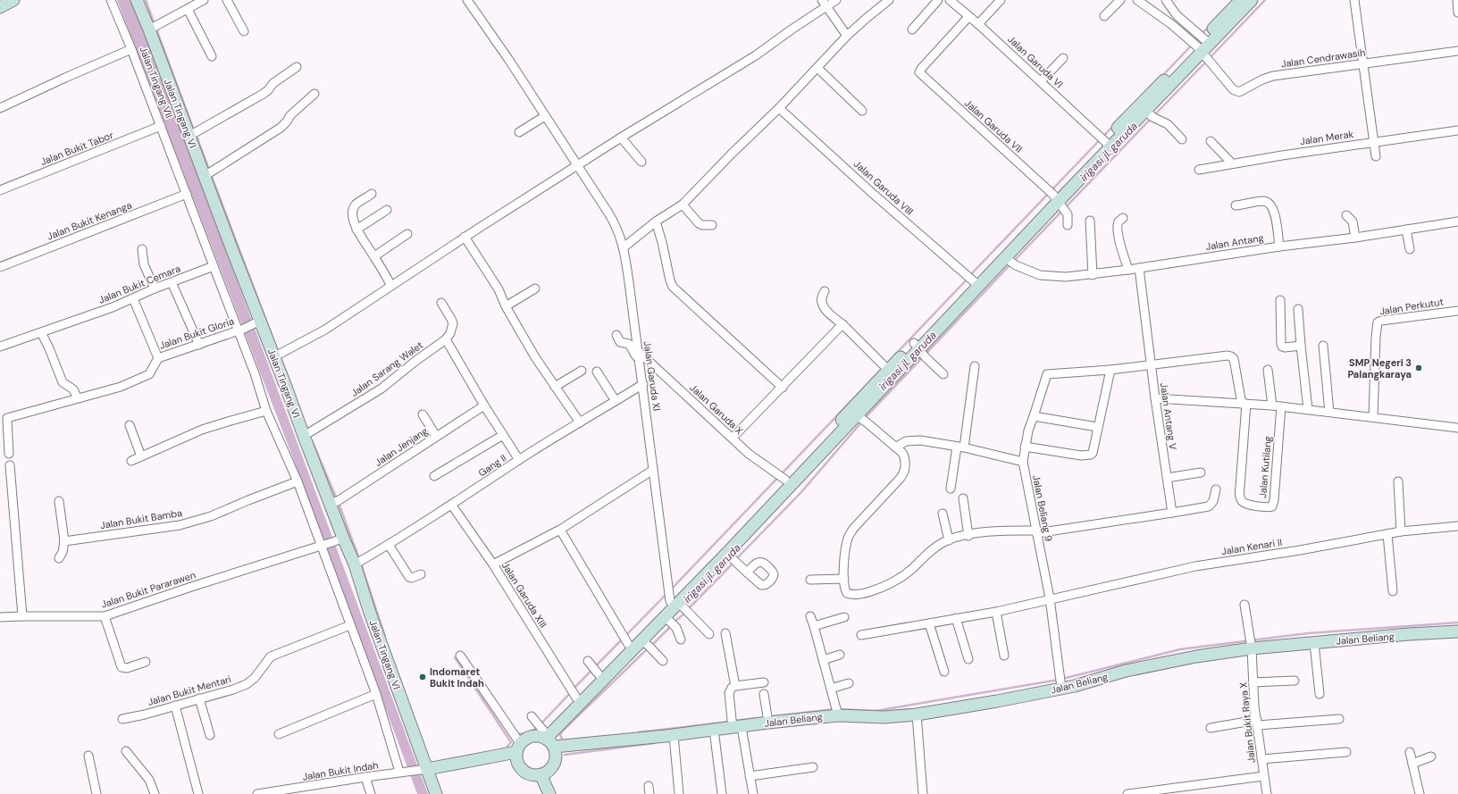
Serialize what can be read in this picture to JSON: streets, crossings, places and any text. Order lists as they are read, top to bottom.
{
  "streets": {
    "main road": ["Jalan Tingang VI", "Jalan Beliang"],
    "street": [
      "Jalan Cendrawasih",
      "Jalan Garuda VI",
      "Jalan Tingang VII",
      "Jalan Garuda VII",
      "Jalan Merak",
      "Jalan Bukit Tabor",
      "Jalan Garuda VIII",
      "Jalan Bukit Kenanga",
      "Jalan Antang",
      "Jalan Bukit Cemara",
      "Jalan Perkutut",
      "Jalan Bukit Gloria",
      "Jalan Sarang Walet",
      "Jalan Garuda XI",
      "Jalan Garuda X",
      "Jalan Antang V",
      "Jalan Jenjang",
      "Gang II",
      "Jalan Kutilang",
      "Jalan Beliang 9",
      "Jalan Bukit Bamba",
      "Jalan Kenari II",
      "Jalan Bukit Pararawen",
      "Jalan Garuda XIII",
      "Jalan Bukit Mentari",
      "Jalan Bukit Raya X",
      "Jalan Bukit Indah"
    ]
  },
  "crossings": [
    ["Jalan Garuda VI", "Jalan Garuda VII"],
    ["Jalan Tingang VII", "Jalan Bukit Tabor"],
    ["Jalan Tingang VII", "Jalan Bukit Kenanga"],
    ["Jalan Tingang VI", "Jalan Bukit Gloria"],
    ["Jalan Tingang VI", "Jalan Sarang Walet"],
    ["Jalan Tingang VI", "Jalan Jenjang"],
    ["Jalan Tingang VI", "Gang II"],
    ["Jalan Tingang VI", "Jalan Bukit Pararawen"],
    ["Jalan Tingang VI", "Jalan Bukit Indah"],
    ["Jalan Antang", "Jalan Antang V"],
    ["Jalan Bukit Cemara", "Jalan Bukit Gloria"],
    ["Jalan Garuda XI", "Jalan Garuda X"],
    ["Jalan Garuda XI", "Gang II"],
    ["Gang II", "Jalan Garuda XIII"],
    ["Jalan Beliang 9", "Jalan Kenari II"],
    ["Jalan Beliang 9", "Jalan Beliang"],
    ["Jalan Beliang", "Jalan Bukit Raya X"]
  ],
  "water": ["irigasi jl. garuda"],
  "places": ["SMP Negeri 3 Palangkaraya", "Indomaret Bukit Indah"]
}
